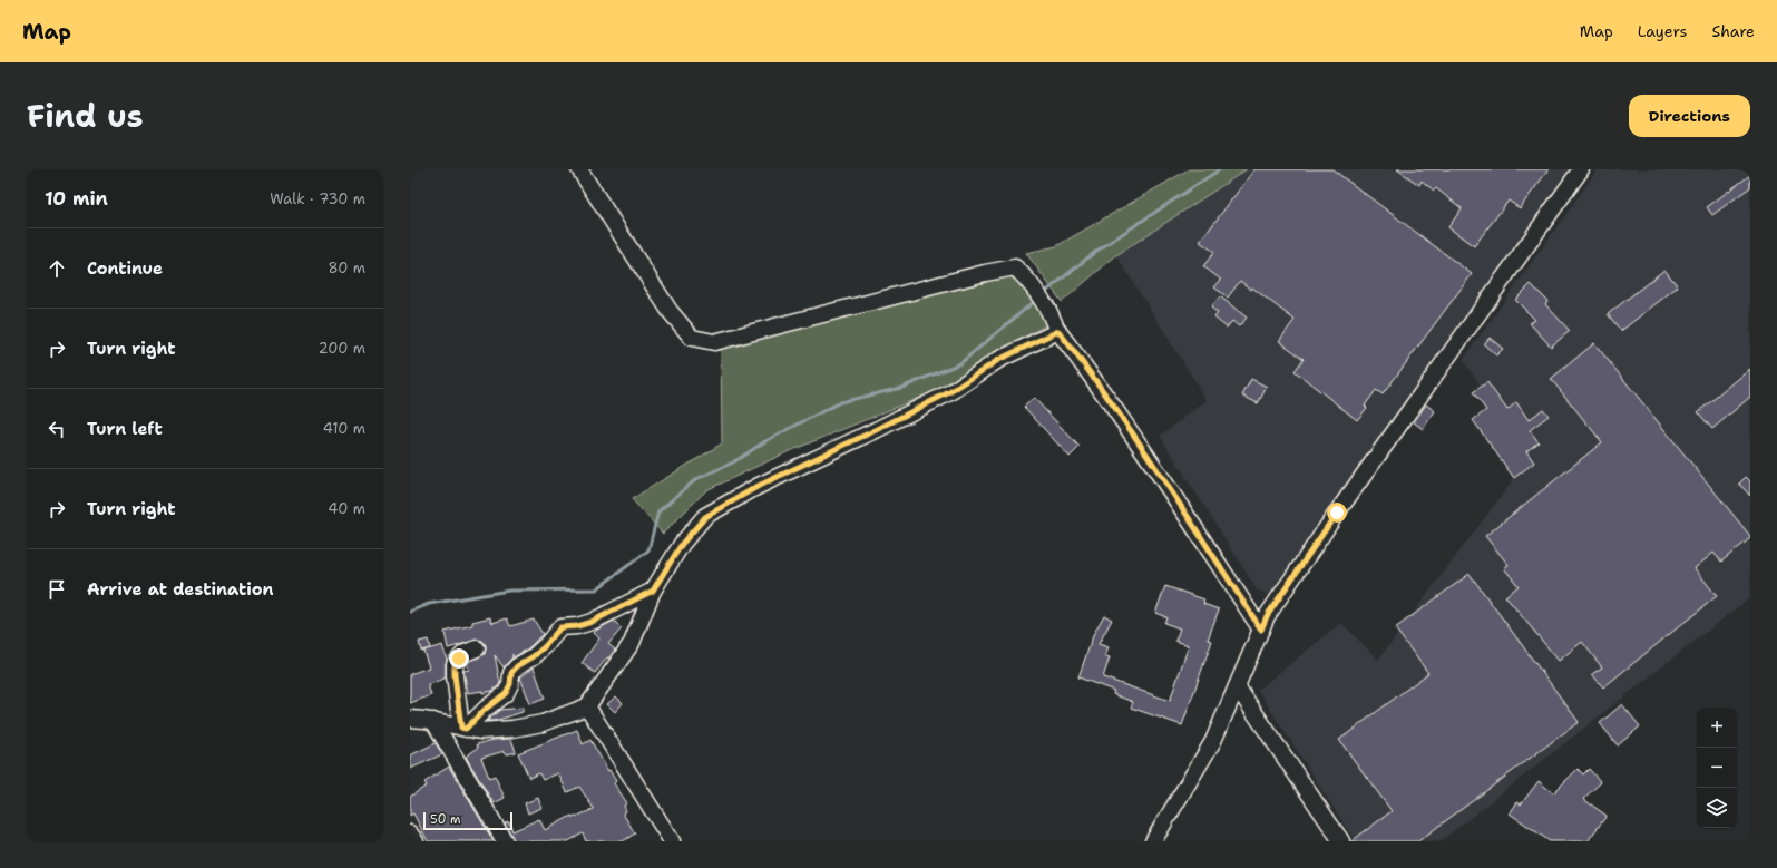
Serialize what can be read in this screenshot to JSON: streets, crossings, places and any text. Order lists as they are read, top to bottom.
{
  "scale_bar": "50 m",
  "page": {
    "header": "Map",
    "nav": ["Map", "Layers", "Share"],
    "title": "Find us",
    "buttons": "Directions",
    "heading": ["10 min", "Walk · 730 m"],
    "list": [
      ["Continue", "80 m"],
      ["Turn right", "200 m"],
      ["Turn left", "410 m"],
      ["Turn right", "40 m"],
      "Arrive at destination"
    ],
    "map_buttons": ["+", "−"],
    "scale": "50 m"
  }
}
